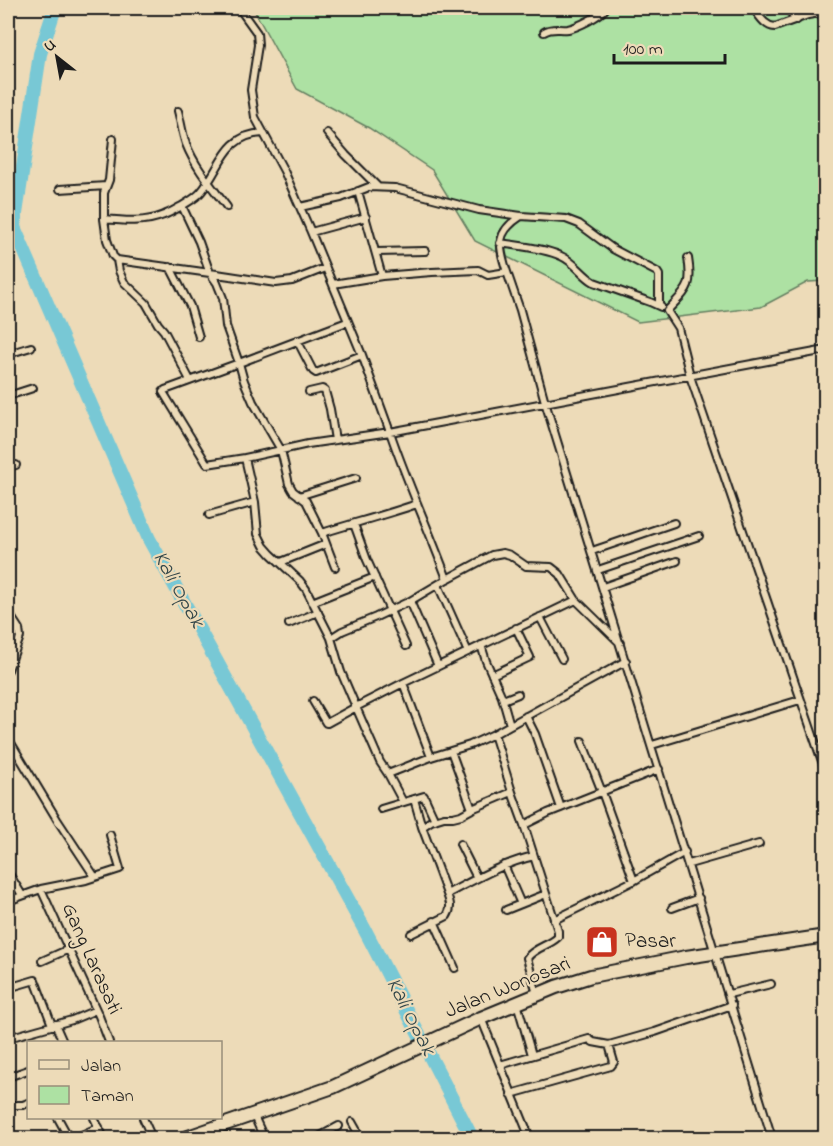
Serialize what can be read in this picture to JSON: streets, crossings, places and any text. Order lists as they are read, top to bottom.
{
  "streets": {
    "highway": ["Jalan Wonosari"],
    "street": ["Gang Larasati"]
  },
  "water": ["Kali Opak"],
  "places": {
    "shop": ["Pasar"]
  },
  "legend": ["Jalan", "Taman"],
  "scale_bar": "100 m",
  "north": "top left"
}
